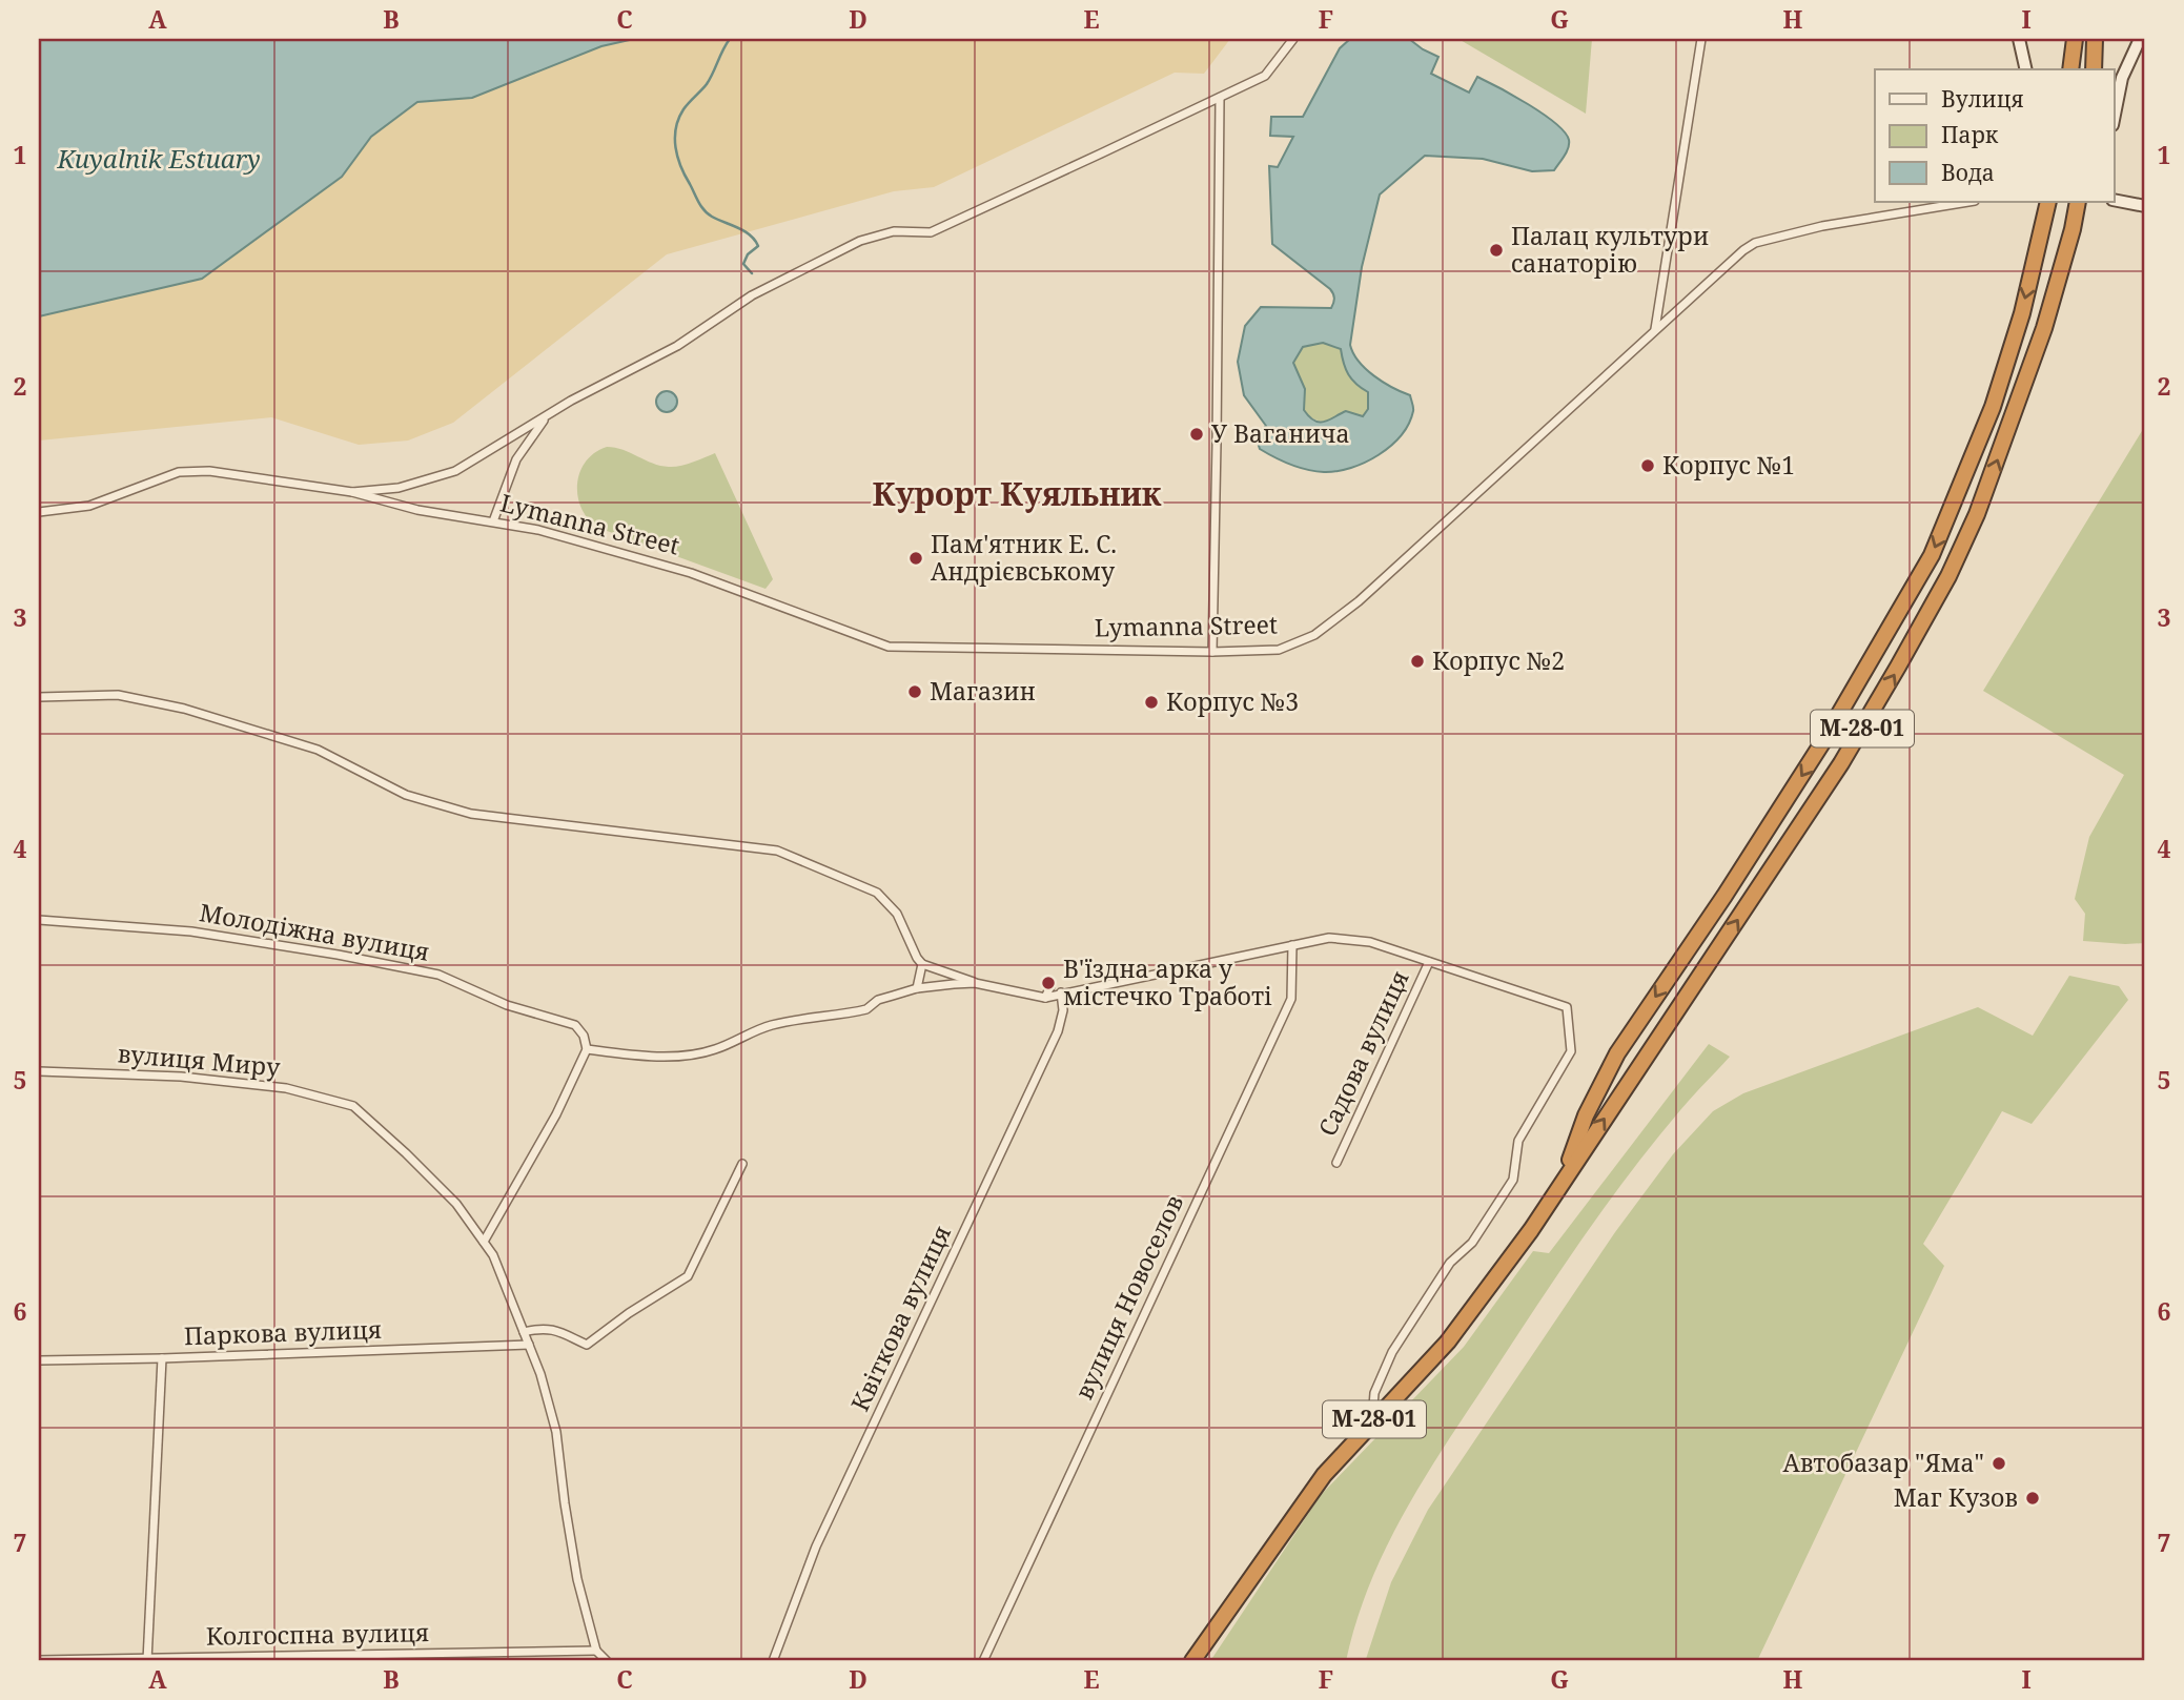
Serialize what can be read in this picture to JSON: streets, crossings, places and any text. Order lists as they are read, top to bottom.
{
  "streets": {
    "highway": ["М-28-01"],
    "street": [
      "Lymanna Street",
      "Молодіжна вулиця",
      "Садова вулиця",
      "вулиця Миру",
      "вулиця Новоселов",
      "Квіткова вулиця",
      "Паркова вулиця",
      "Колгоспна вулиця"
    ]
  },
  "districts": ["Курорт Куяльник"],
  "water": ["Kuyalnik Estuary"],
  "places": [
    "Палац культури санаторію",
    "У Ваганича",
    "Корпус №1",
    "Пам'ятник Е. С. Андрієвському",
    "Корпус №2",
    "Магазин",
    "Корпус №3",
    "В'їздна арка у містечко Тработі",
    "Автобазар \"Яма\"",
    "Маг Кузов"
  ],
  "legend": ["Вулиця", "Парк", "Вода"],
  "grid": {
    "columns": [
      "A",
      "B",
      "C",
      "D",
      "E",
      "F",
      "G",
      "H",
      "I"
    ],
    "rows": [
      "1",
      "2",
      "3",
      "4",
      "5",
      "6",
      "7"
    ]
  }
}
